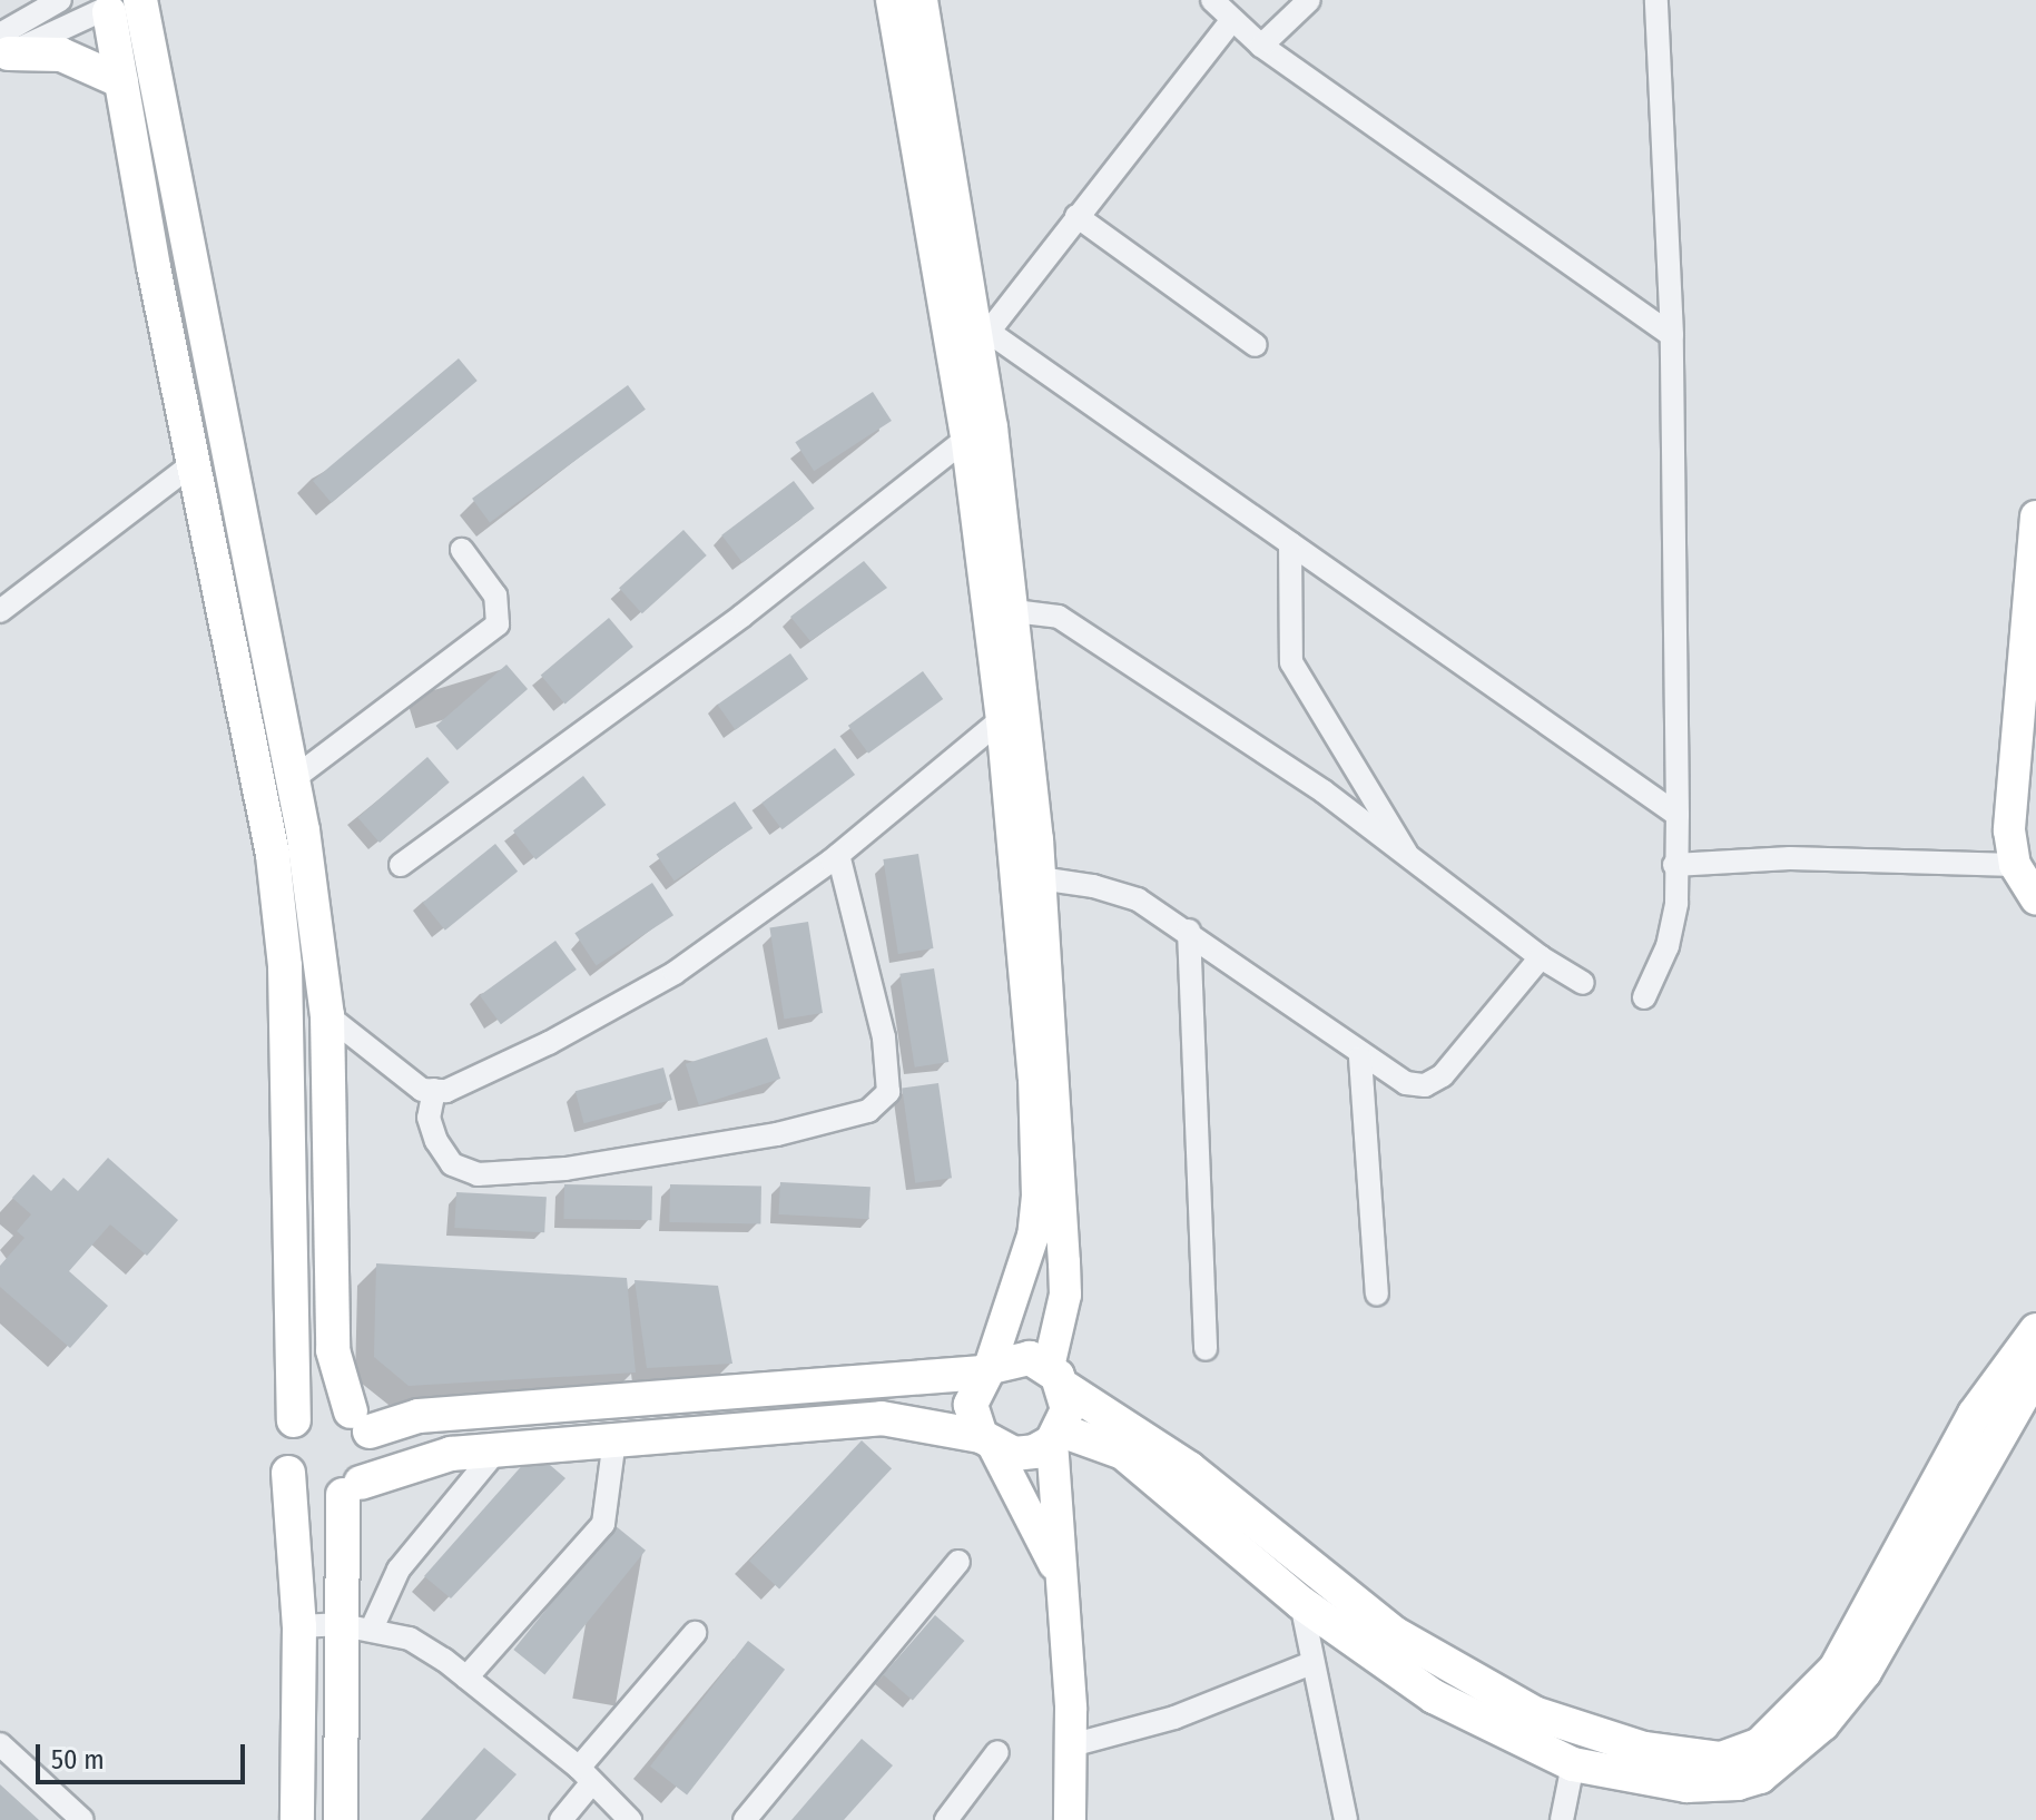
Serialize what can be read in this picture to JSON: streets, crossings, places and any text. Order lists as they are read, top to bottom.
{
  "scale_bar": "50 m"
}
